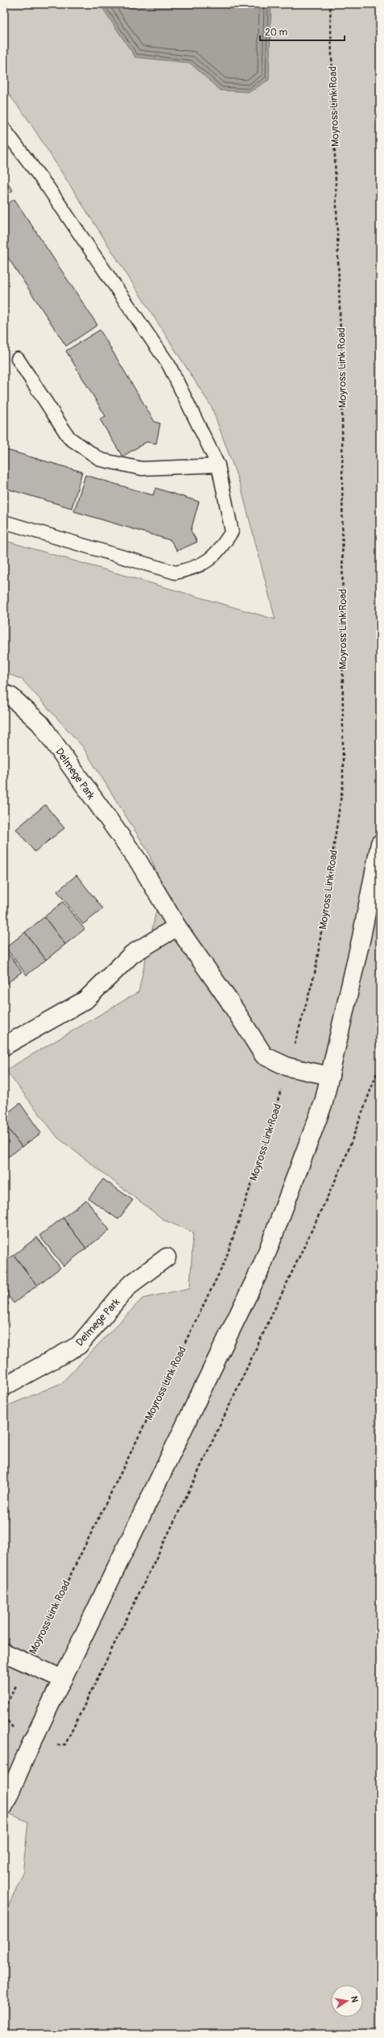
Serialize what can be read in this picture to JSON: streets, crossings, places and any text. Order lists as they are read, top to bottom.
{
  "streets": {
    "street": ["Delmege Park"],
    "path": ["Moyross Link Road"]
  },
  "crossings": [
    ["Moyross Link Road", "Delmege Park"]
  ],
  "scale_bar": "20 m",
  "north": "right"
}
